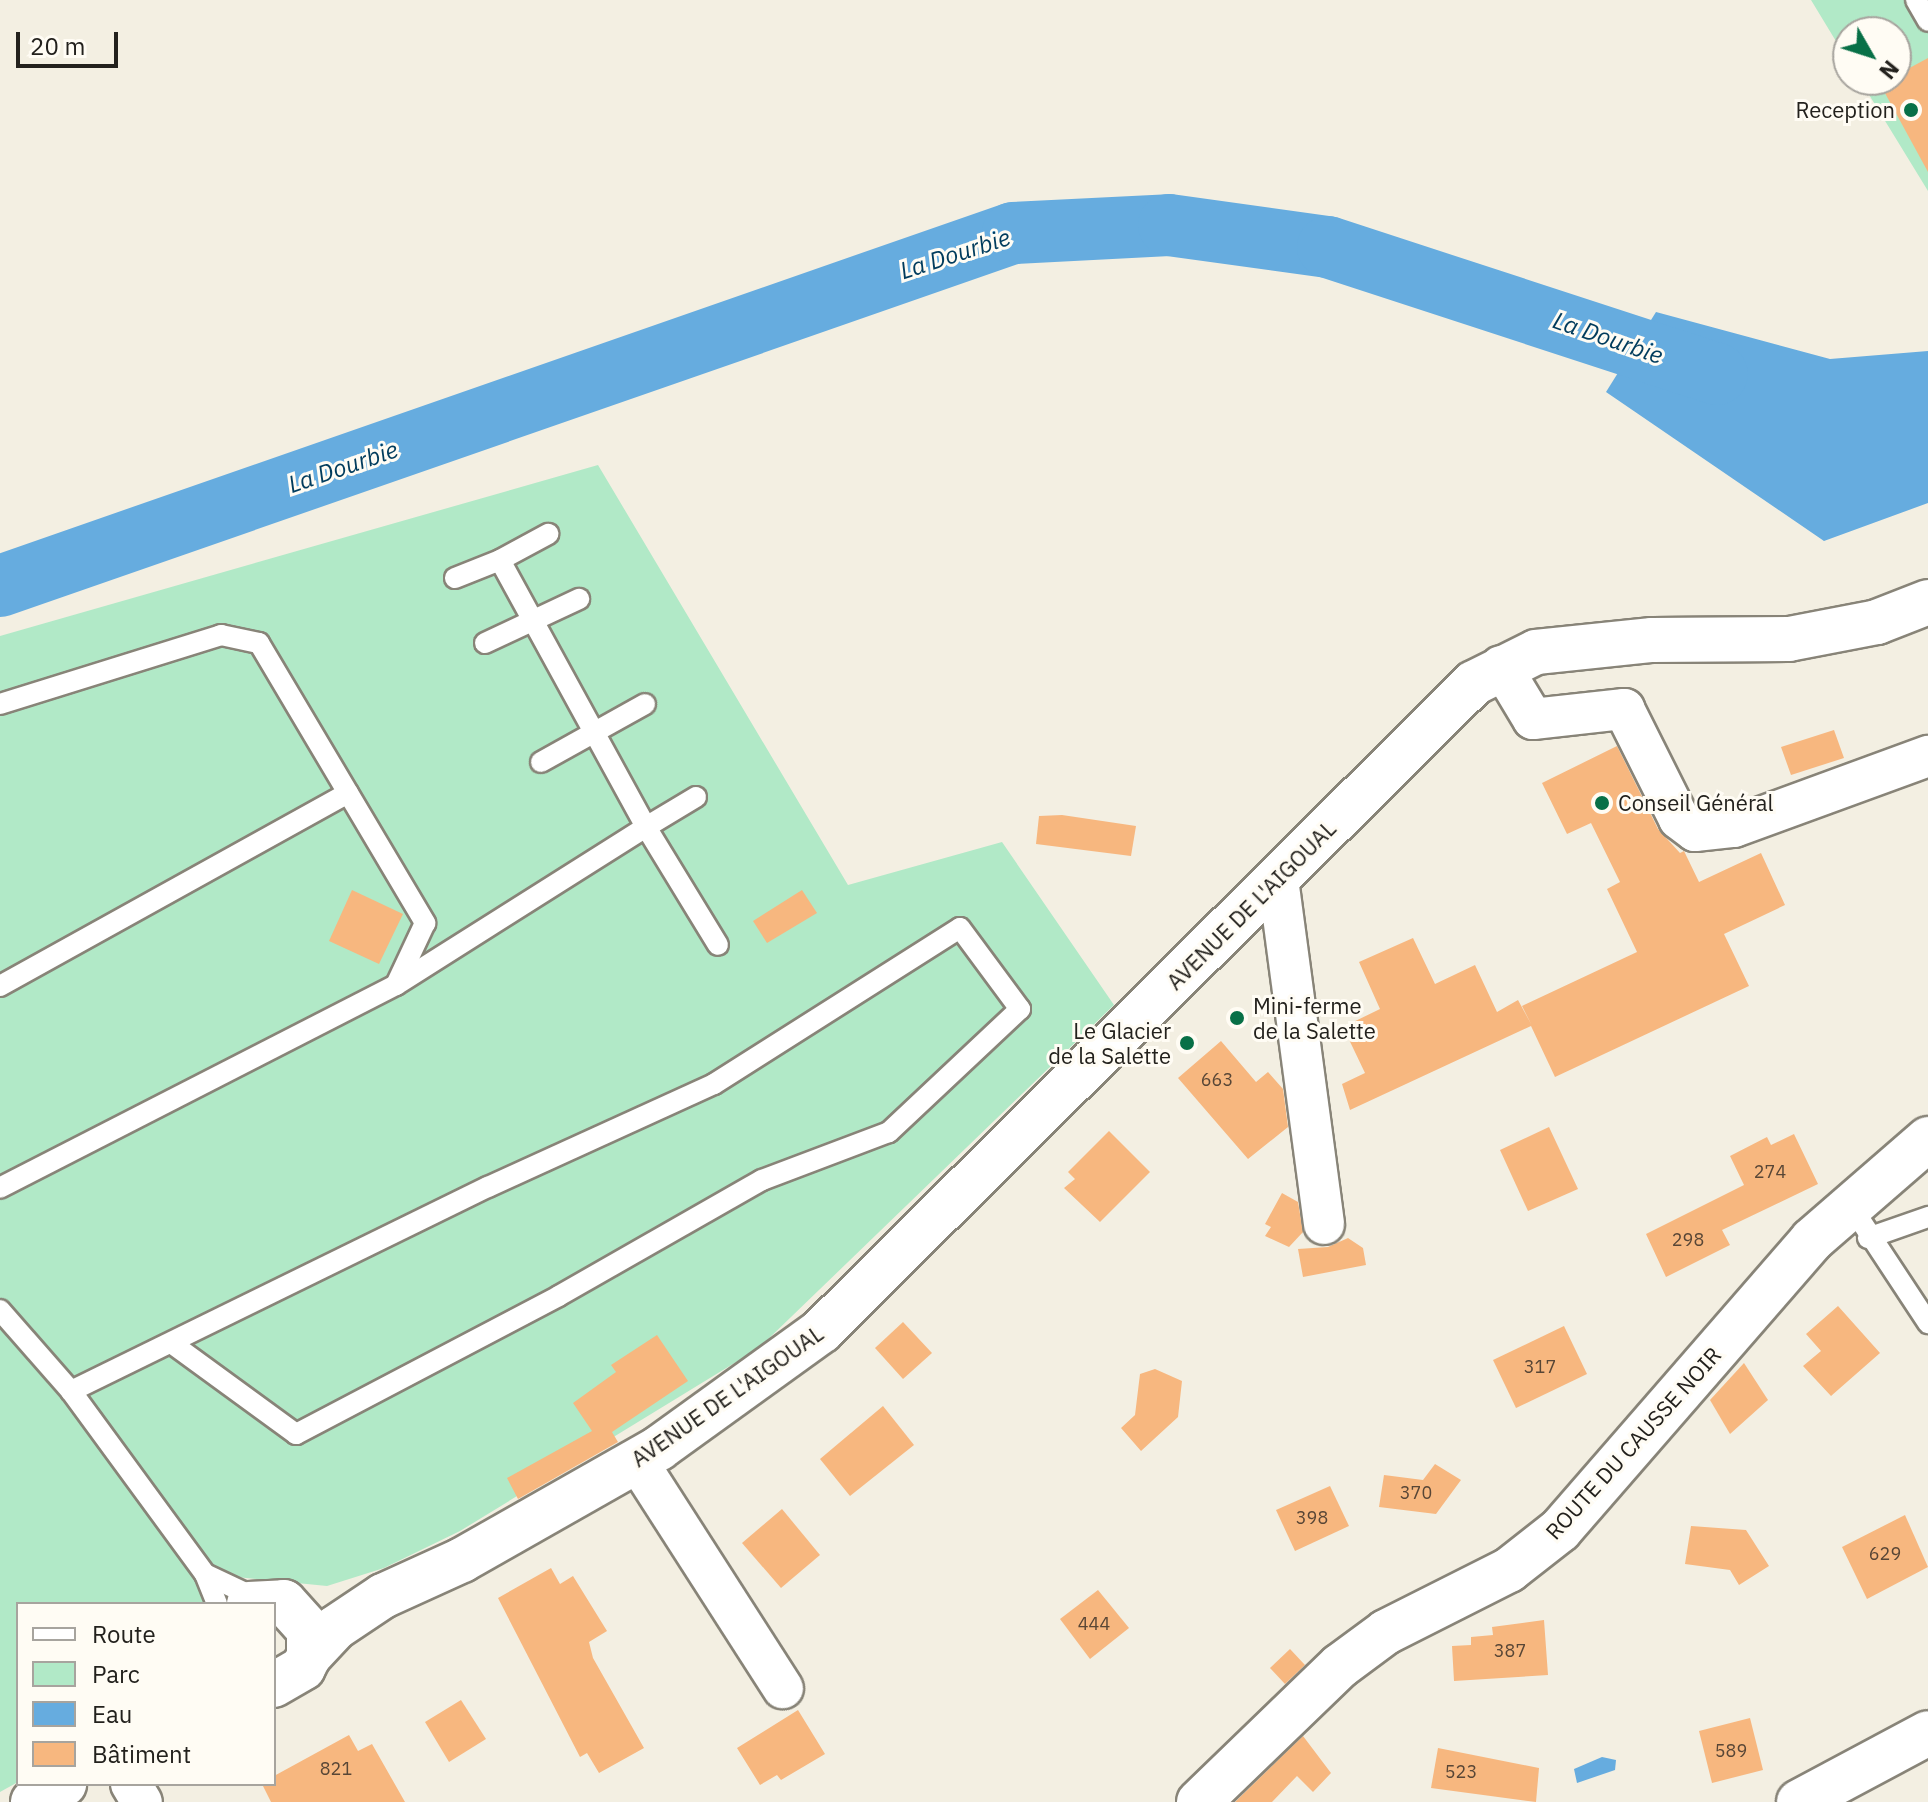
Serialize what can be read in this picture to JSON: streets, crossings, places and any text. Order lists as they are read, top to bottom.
{
  "streets": {
    "main road": ["AVENUE DE L'AIGOUAL", "ROUTE DU CAUSSE NOIR"]
  },
  "water": ["La Dourbie"],
  "places": [
    "Reception",
    "Conseil Général",
    "Mini-ferme de la Salette",
    "Le Glacier de la Salette"
  ],
  "house_numbers": [
    "663",
    "274",
    "298",
    "317",
    "370",
    "398",
    "629",
    "444",
    "387",
    "589",
    "821",
    "523"
  ],
  "legend": [
    "Route",
    "Parc",
    "Eau",
    "Bâtiment"
  ],
  "scale_bar": "20 m",
  "north": "bottom right"
}
